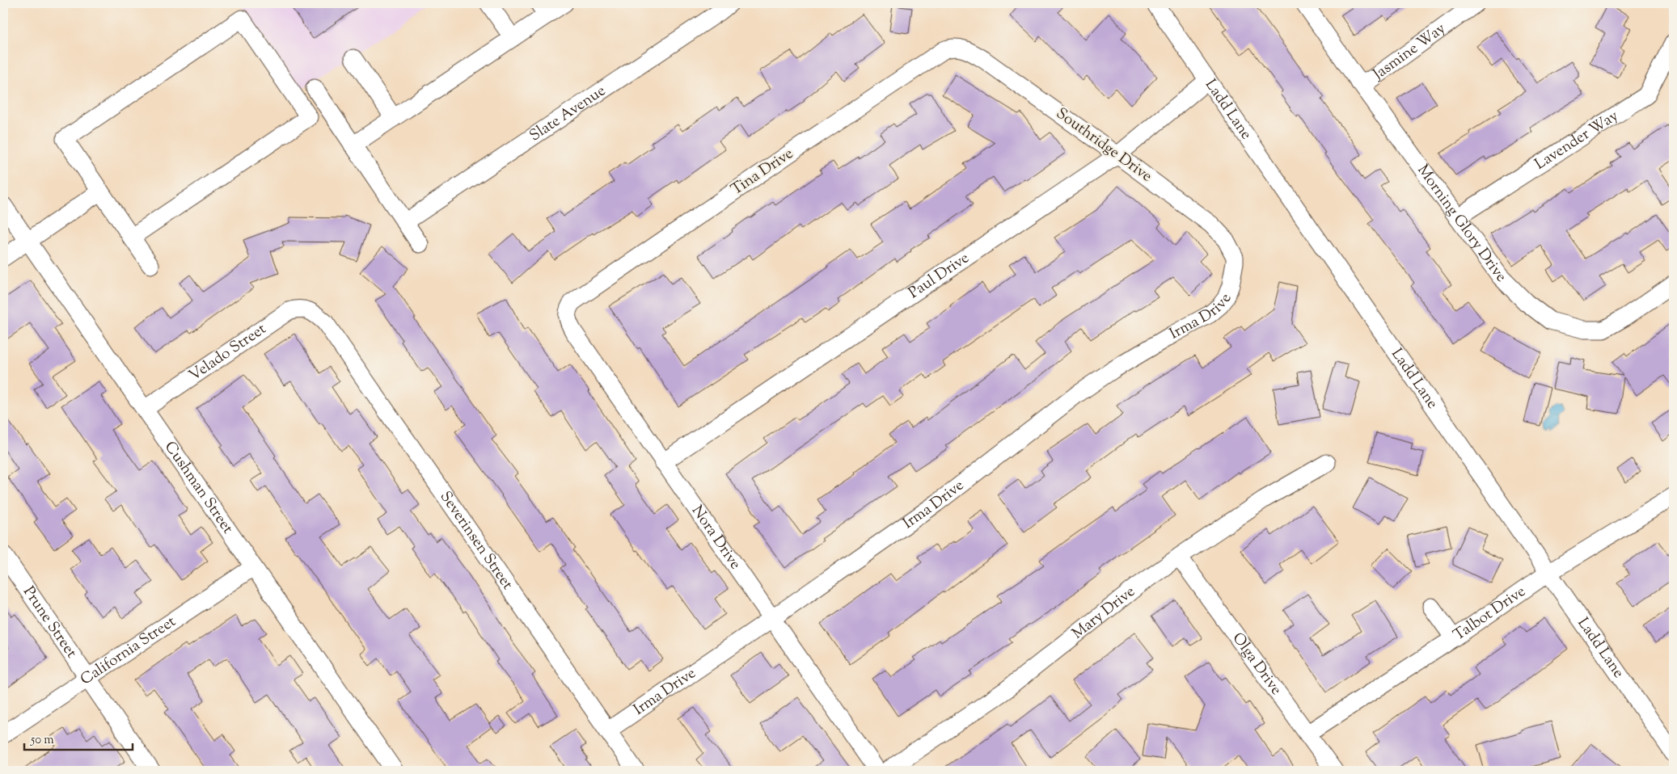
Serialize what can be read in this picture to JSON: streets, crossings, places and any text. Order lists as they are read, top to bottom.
{
  "streets": {
    "street": [
      "Jasmine Way",
      "Ladd Lane",
      "Slate Avenue",
      "Lavender Way",
      "Southridge Drive",
      "Tina Drive",
      "Morning Glory Drive",
      "Paul Drive",
      "Irma Drive",
      "Velado Street",
      "Cushman Street",
      "Nora Drive",
      "Severinsen Street",
      "Mary Drive",
      "Talbot Drive",
      "Prune Street",
      "California Street",
      "Olga Drive"
    ]
  },
  "crossings": [
    ["Jasmine Way", "Morning Glory Drive"],
    ["Ladd Lane", "Paul Drive"],
    ["Ladd Lane", "Talbot Drive"],
    ["Lavender Way", "Morning Glory Drive"],
    ["Southridge Drive", "Tina Drive"],
    ["Southridge Drive", "Paul Drive"],
    ["Southridge Drive", "Irma Drive"],
    ["Tina Drive", "Nora Drive"],
    ["Paul Drive", "Nora Drive"],
    ["Irma Drive", "Nora Drive"],
    ["Irma Drive", "Severinsen Street"],
    ["Velado Street", "Cushman Street"],
    ["Velado Street", "Severinsen Street"],
    ["Cushman Street", "California Street"],
    ["Mary Drive", "Olga Drive"],
    ["Talbot Drive", "Olga Drive"],
    ["Prune Street", "California Street"]
  ],
  "scale_bar": "50 m"
}
